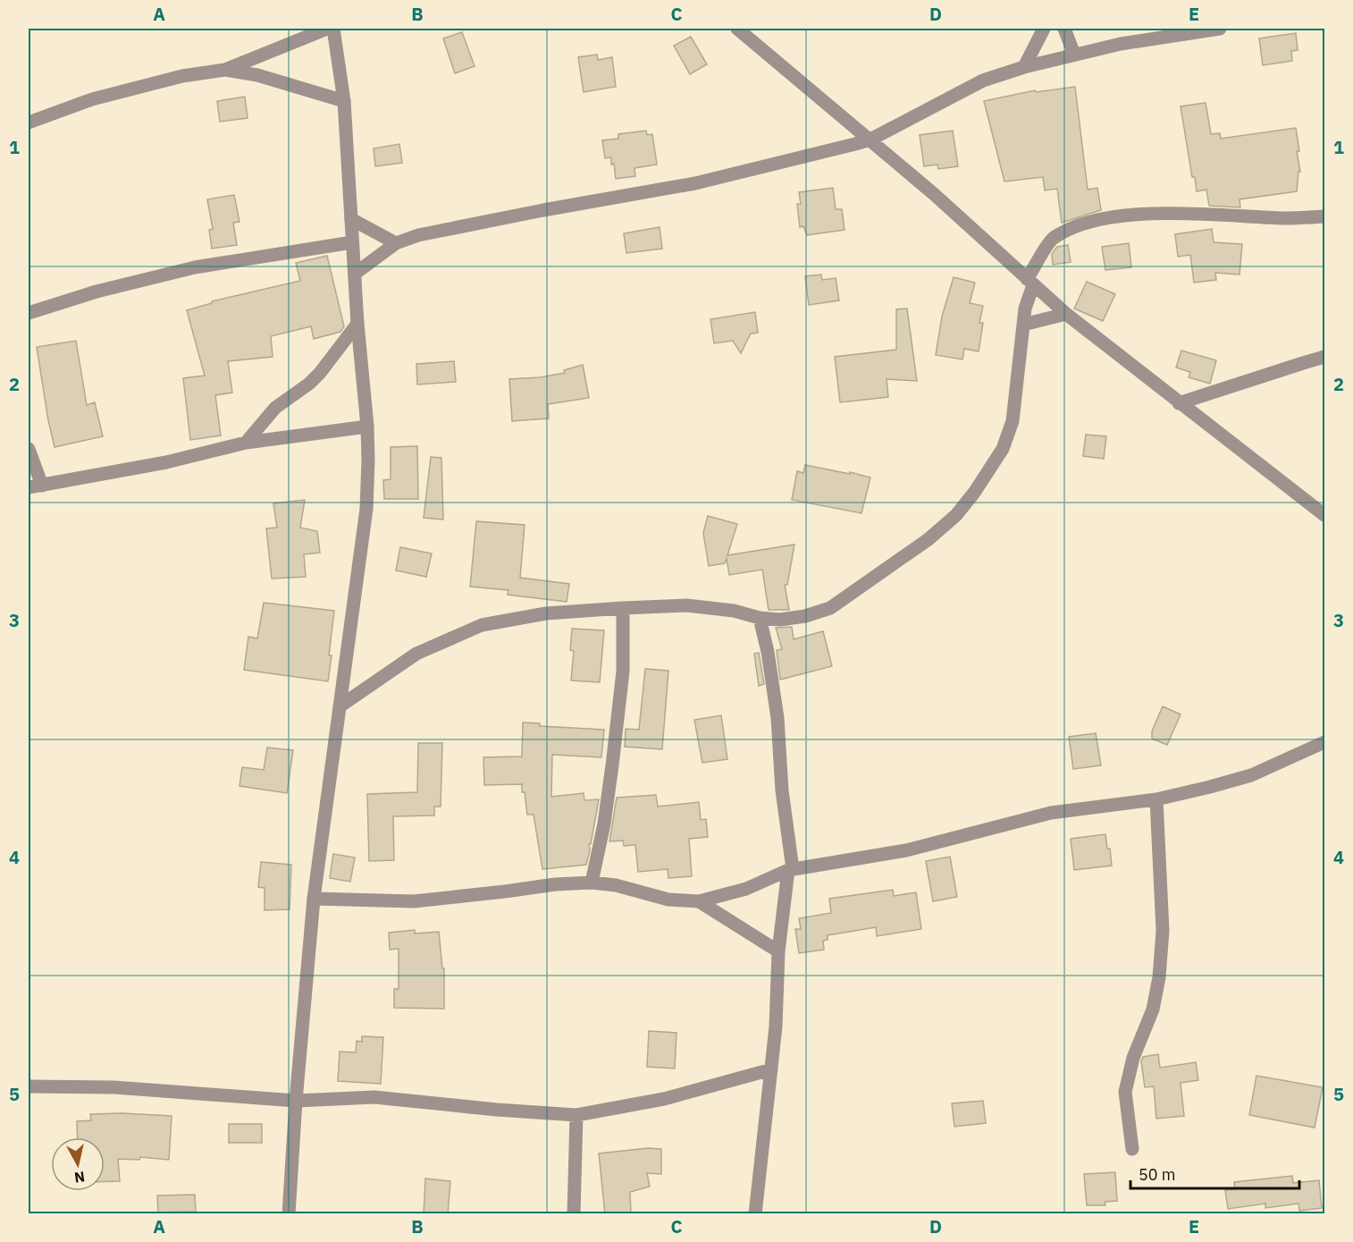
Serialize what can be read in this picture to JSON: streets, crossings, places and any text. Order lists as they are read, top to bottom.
{
  "scale_bar": "50 m",
  "north": "bottom",
  "grid": {
    "columns": [
      "A",
      "B",
      "C",
      "D",
      "E"
    ],
    "rows": [
      "1",
      "2",
      "3",
      "4",
      "5"
    ]
  }
}
